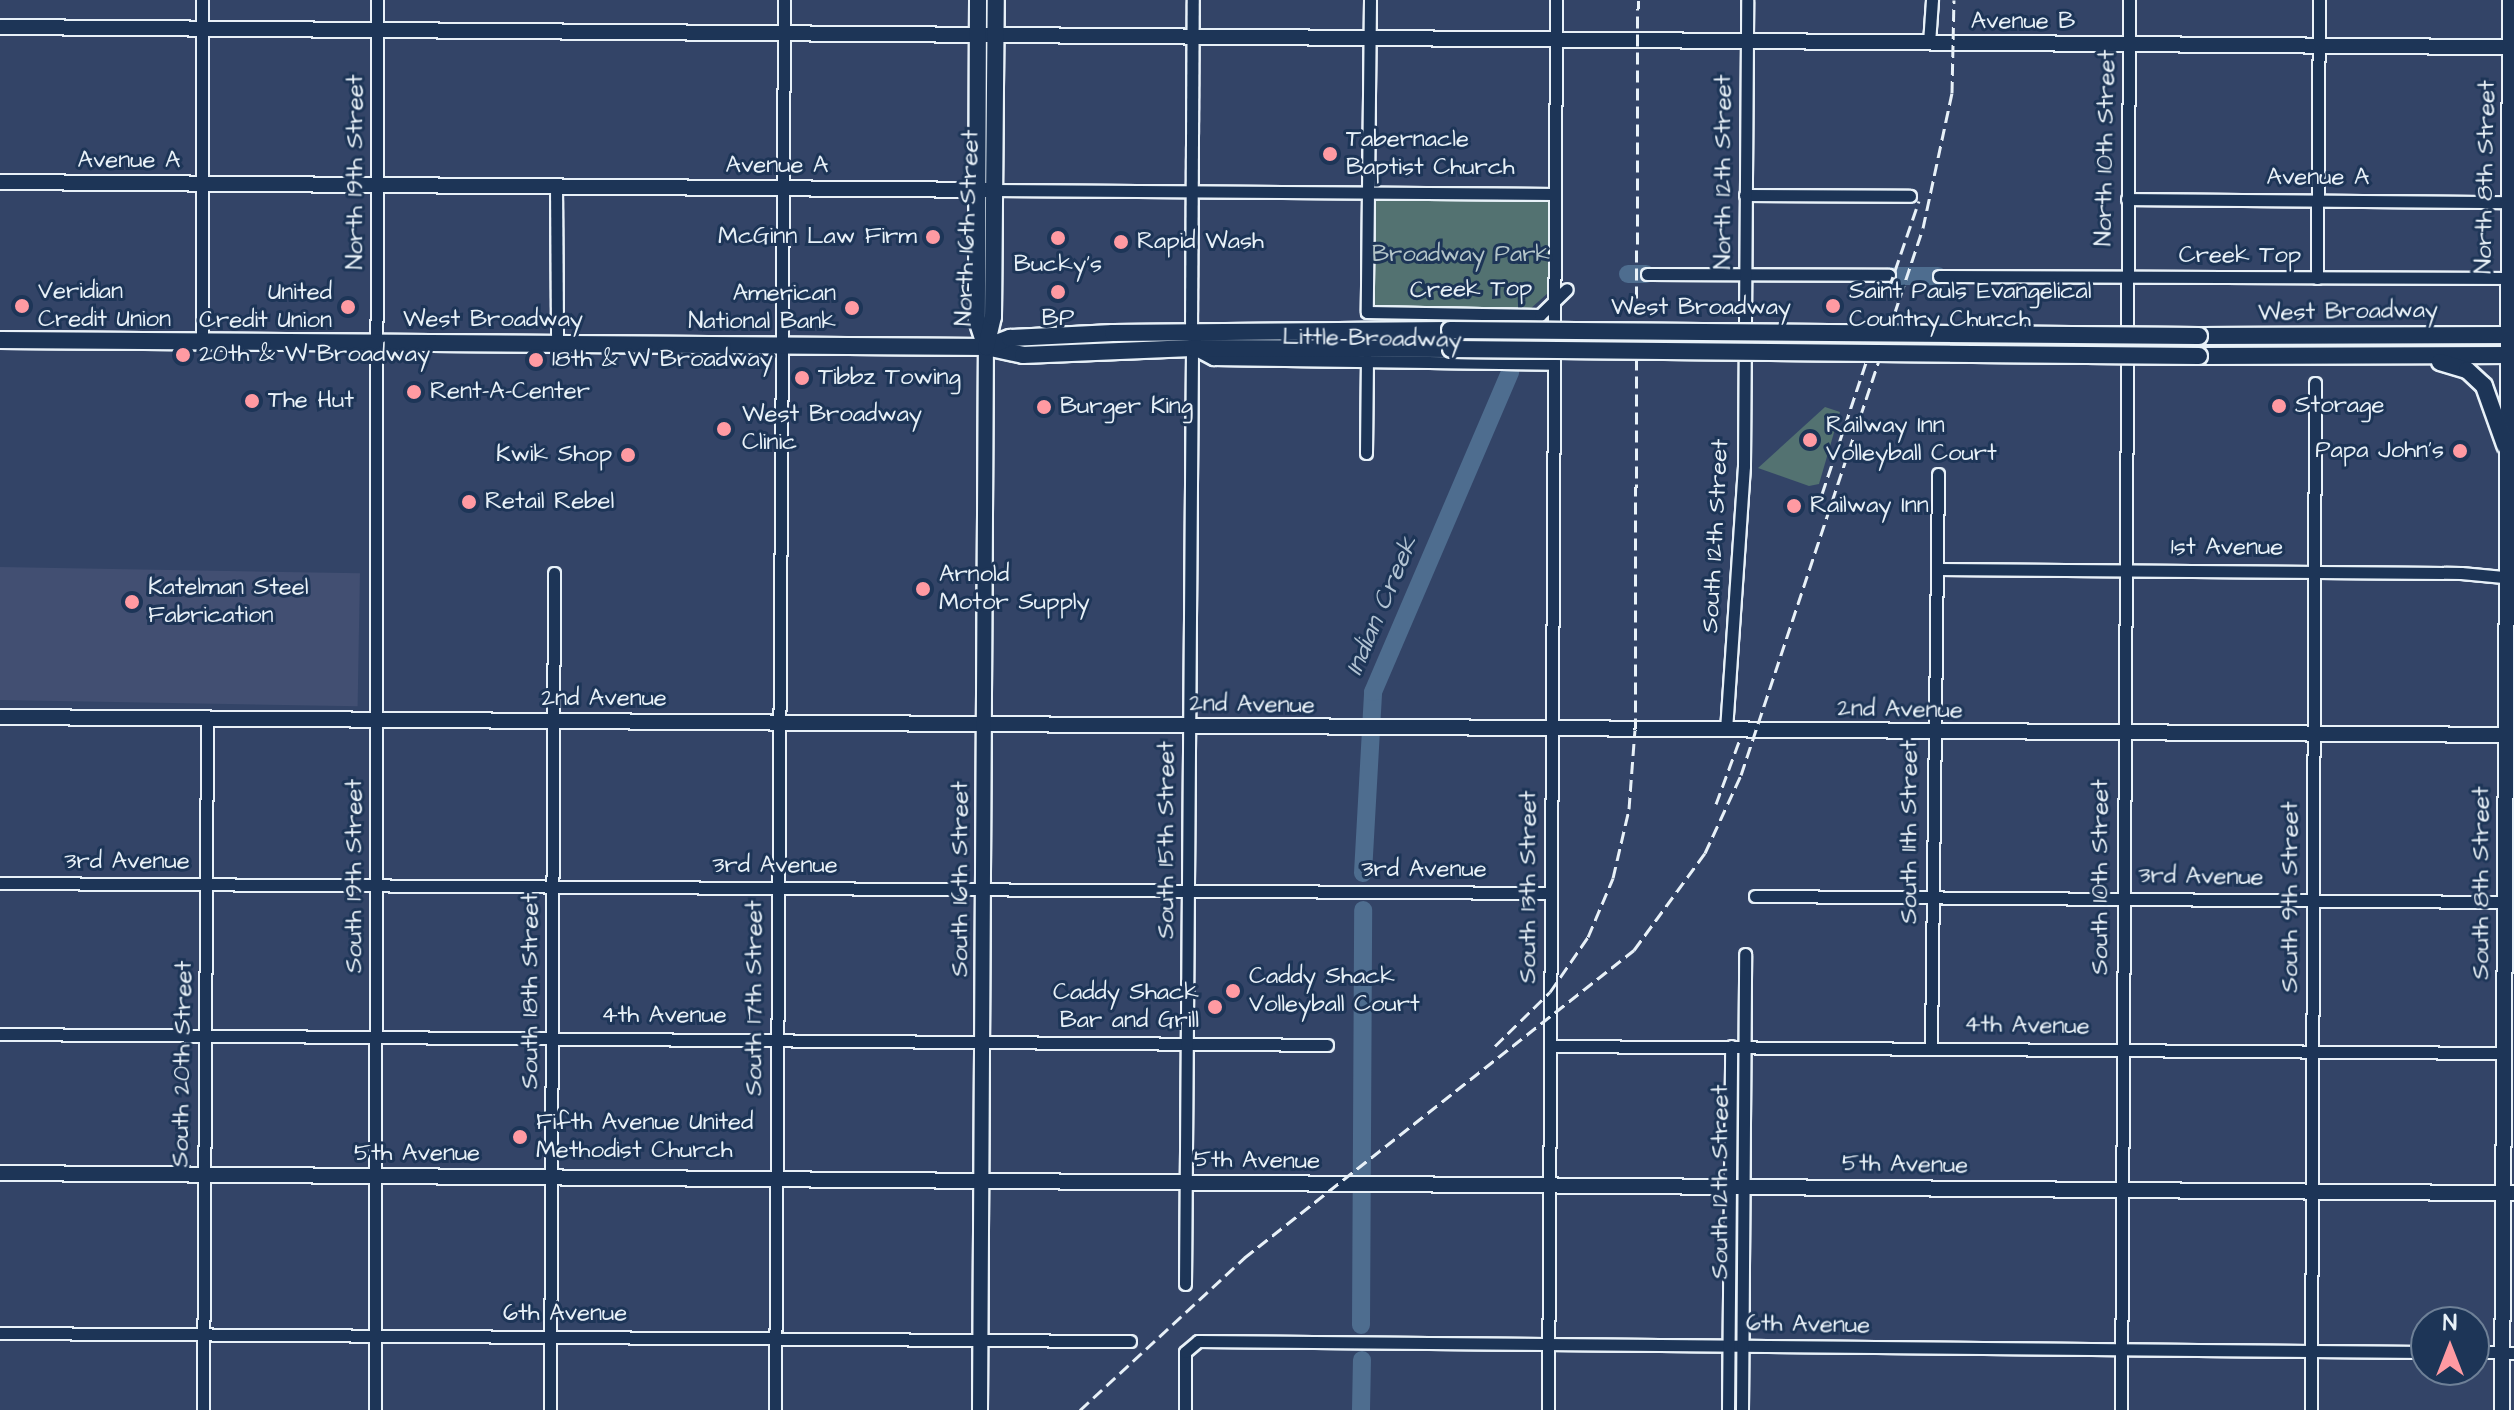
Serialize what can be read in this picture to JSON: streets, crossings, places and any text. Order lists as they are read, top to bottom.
{
  "streets": {
    "main road": ["North 16th Street", "West Broadway"],
    "street": [
      "Avenue B",
      "North 10th Street",
      "Avenue A",
      "North 19th Street",
      "North 12th Street",
      "North 8th Street",
      "Creek Top",
      "Little Broadway",
      "South 12th Street",
      "1st Avenue",
      "2nd Avenue",
      "South 11th Street",
      "South 15th Street",
      "3rd Avenue",
      "South 19th Street",
      "South 10th Street",
      "South 16th Street",
      "South 8th Street",
      "South 13th Street",
      "South 9th Street",
      "South 18th Street",
      "South 17th Street",
      "4th Avenue",
      "South 20th Street",
      "5th Avenue",
      "6th Avenue"
    ]
  },
  "crossings": [
    ["Avenue B", "North 10th Street"],
    ["Avenue B", "North 19th Street"],
    ["Avenue B", "North 12th Street"],
    ["Avenue B", "North 8th Street"],
    ["Avenue B", "North 16th Street"],
    ["Avenue B", "South 15th Street"],
    ["Avenue B", "South 13th Street"],
    ["Avenue B", "South 17th Street"],
    ["North 10th Street", "Avenue A"],
    ["North 10th Street", "Creek Top"],
    ["North 10th Street", "South 10th Street"],
    ["Avenue A", "North 19th Street"],
    ["Avenue A", "North 8th Street"],
    ["Avenue A", "North 16th Street"],
    ["Avenue A", "Creek Top"],
    ["Avenue A", "South 15th Street"],
    ["Avenue A", "South 13th Street"],
    ["Avenue A", "South 17th Street"],
    ["North 19th Street", "West Broadway"],
    ["North 19th Street", "South 19th Street"],
    ["North 12th Street", "South 12th Street"],
    ["North 8th Street", "Creek Top"],
    ["North 8th Street", "West Broadway"],
    ["North 8th Street", "South 8th Street"],
    ["North 16th Street", "West Broadway"],
    ["North 16th Street", "South 16th Street"],
    ["Creek Top", "South 13th Street"],
    ["West Broadway", "Little Broadway"],
    ["West Broadway", "South 15th Street"],
    ["West Broadway", "South 19th Street"],
    ["West Broadway", "South 16th Street"],
    ["West Broadway", "South 8th Street"],
    ["West Broadway", "South 17th Street"],
    ["Little Broadway", "South 15th Street"],
    ["Little Broadway", "South 13th Street"],
    ["South 12th Street", "2nd Avenue"],
    ["South 12th Street", "4th Avenue"],
    ["South 12th Street", "5th Avenue"],
    ["South 12th Street", "6th Avenue"],
    ["1st Avenue", "South 11th Street"],
    ["1st Avenue", "South 10th Street"],
    ["1st Avenue", "South 8th Street"],
    ["1st Avenue", "South 9th Street"],
    ["2nd Avenue", "South 11th Street"],
    ["2nd Avenue", "South 15th Street"],
    ["2nd Avenue", "South 19th Street"],
    ["2nd Avenue", "South 10th Street"],
    ["2nd Avenue", "South 16th Street"],
    ["2nd Avenue", "South 8th Street"],
    ["2nd Avenue", "South 13th Street"],
    ["2nd Avenue", "South 9th Street"],
    ["2nd Avenue", "South 18th Street"],
    ["2nd Avenue", "South 17th Street"],
    ["2nd Avenue", "South 20th Street"],
    ["South 11th Street", "3rd Avenue"],
    ["South 11th Street", "4th Avenue"],
    ["South 15th Street", "3rd Avenue"],
    ["South 15th Street", "4th Avenue"],
    ["South 15th Street", "5th Avenue"],
    ["3rd Avenue", "South 19th Street"],
    ["3rd Avenue", "South 10th Street"],
    ["3rd Avenue", "South 16th Street"],
    ["3rd Avenue", "South 8th Street"],
    ["3rd Avenue", "South 13th Street"],
    ["3rd Avenue", "South 9th Street"],
    ["3rd Avenue", "South 18th Street"],
    ["3rd Avenue", "South 17th Street"],
    ["3rd Avenue", "South 20th Street"],
    ["South 19th Street", "4th Avenue"],
    ["South 19th Street", "5th Avenue"],
    ["South 19th Street", "6th Avenue"],
    ["South 10th Street", "4th Avenue"],
    ["South 10th Street", "5th Avenue"],
    ["South 10th Street", "6th Avenue"],
    ["South 16th Street", "4th Avenue"],
    ["South 16th Street", "5th Avenue"],
    ["South 16th Street", "6th Avenue"],
    ["South 8th Street", "4th Avenue"],
    ["South 8th Street", "5th Avenue"],
    ["South 13th Street", "4th Avenue"],
    ["South 13th Street", "5th Avenue"],
    ["South 13th Street", "6th Avenue"],
    ["South 9th Street", "4th Avenue"],
    ["South 9th Street", "5th Avenue"],
    ["South 9th Street", "6th Avenue"],
    ["South 18th Street", "4th Avenue"],
    ["South 18th Street", "5th Avenue"],
    ["South 18th Street", "6th Avenue"],
    ["South 17th Street", "4th Avenue"],
    ["South 17th Street", "5th Avenue"],
    ["South 17th Street", "6th Avenue"],
    ["4th Avenue", "South 20th Street"],
    ["South 20th Street", "5th Avenue"],
    ["South 20th Street", "6th Avenue"]
  ],
  "water": ["Indian Creek"],
  "parks": ["Broadway Park"],
  "places": [
    "Tabernacle Baptist Church",
    "McGinn Law Firm",
    "Bucky's",
    "Rapid Wash",
    "BP",
    "Veridian Credit Union",
    "Saint Pauls Evangelical Country Church",
    "United Credit Union",
    "American National Bank",
    "20th & W Broadway",
    "18th & W Broadway",
    "Tibbz Towing",
    "Rent-A-Center",
    "The Hut",
    "Storage",
    "Burger King",
    "West Broadway Clinic",
    "Railway Inn Volleyball Court",
    "Papa John's",
    "Kwik Shop",
    "Retail Rebel",
    "Railway Inn",
    "Arnold Motor Supply",
    "Katelman Steel Fabrication",
    "Caddy Shack Volleyball Court",
    "Caddy Shack Bar and Grill",
    "Fifth Avenue United Methodist Church"
  ],
  "north": "top"
}
